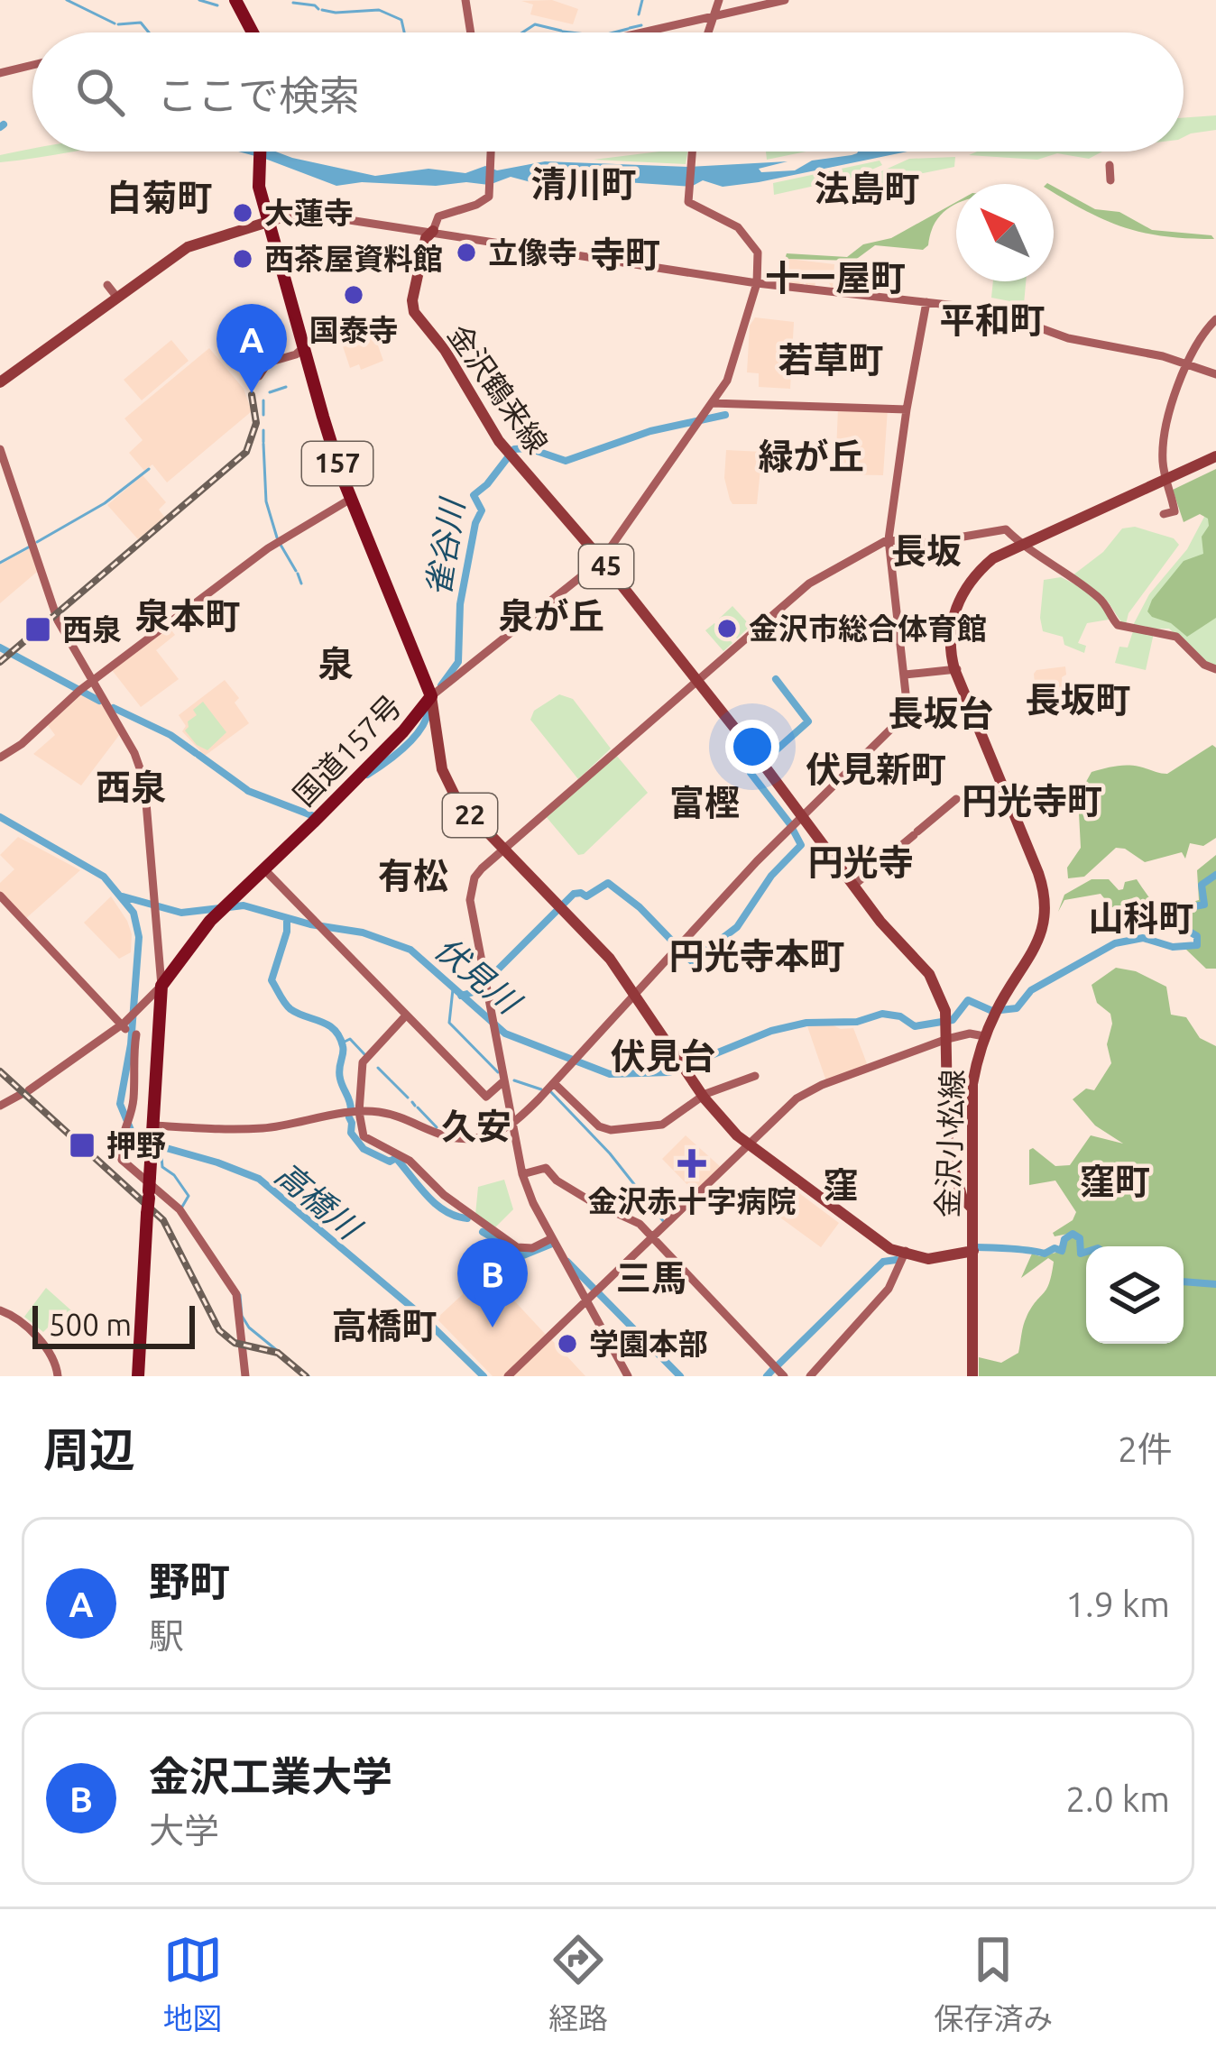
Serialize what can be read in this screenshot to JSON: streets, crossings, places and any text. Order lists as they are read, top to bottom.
{
  "streets": {
    "highway": ["157", "国道157号"],
    "main road": [
      "金沢鶴来線",
      "45",
      "22",
      "金沢小松線"
    ]
  },
  "crossings": [
    ["金沢鶴来線", "金沢小松線"],
    ["国道157号", "22"]
  ],
  "districts": [
    "清川町",
    "法島町",
    "白菊町",
    "寺町",
    "十一屋町",
    "平和町",
    "若草町",
    "緑が丘",
    "長坂",
    "泉本町",
    "泉が丘",
    "泉",
    "長坂町",
    "長坂台",
    "伏見新町",
    "西泉",
    "円光寺町",
    "富樫",
    "円光寺",
    "有松",
    "山科町",
    "円光寺本町",
    "伏見台",
    "久安",
    "窪町",
    "窪",
    "三馬",
    "高橋町"
  ],
  "water": ["雀谷川", "伏見川", "高橋川"],
  "places": {
    "other": [
      "大蓮寺",
      "立像寺",
      "西茶屋資料館",
      "国泰寺",
      "金沢市総合体育館",
      "学園本部"
    ],
    "transit": ["西泉", "押野"],
    "health": ["金沢赤十字病院"]
  },
  "scale_bar": "500 m",
  "north": "top left",
  "page": {
    "search": "ここで検索",
    "pins": ["A", "B"],
    "scale": "500 m",
    "heading": ["周辺", "2件"],
    "list": [
      {
        "mark": "A",
        "name": "野町",
        "note": "駅",
        "value": "1.9 km"
      },
      {
        "mark": "B",
        "name": "金沢工業大学",
        "note": "大学",
        "value": "2.0 km"
      }
    ],
    "nav": ["地図", "経路", "保存済み"]
  }
}
